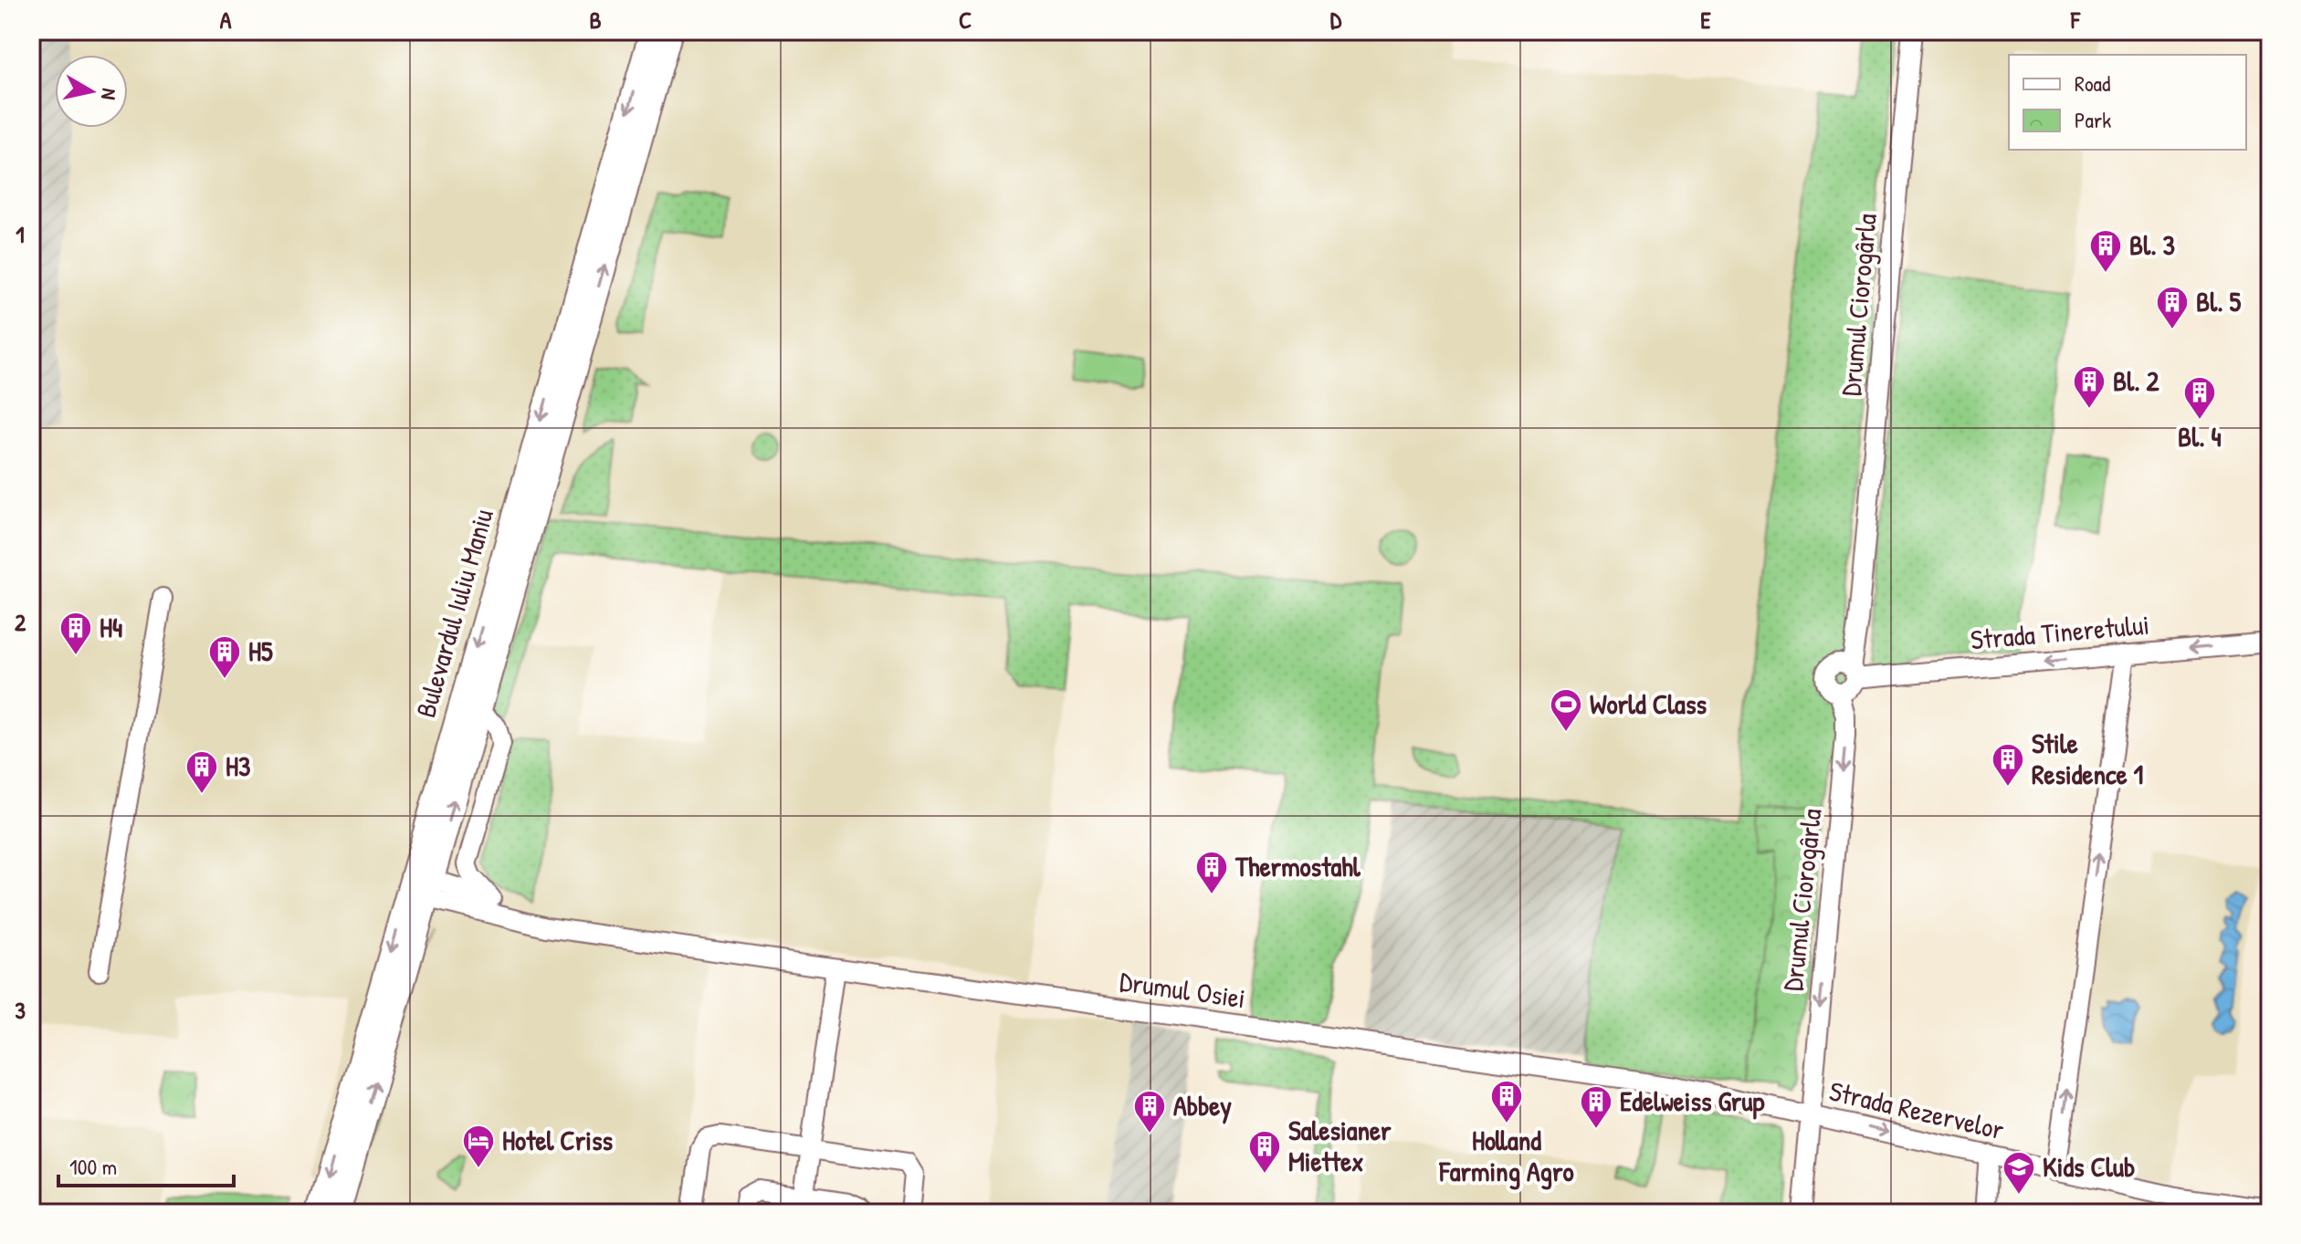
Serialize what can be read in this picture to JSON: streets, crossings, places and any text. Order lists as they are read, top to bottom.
{
  "streets": {
    "main road": ["Bulevardul Iuliu Maniu"],
    "street": [
      "Drumul Ciorogârla",
      "Strada Tineretului",
      "Drumul Osiei",
      "Strada Rezervelor"
    ]
  },
  "crossings": [
    ["Drumul Ciorogârla", "Strada Tineretului"],
    ["Drumul Ciorogârla", "Drumul Osiei"],
    ["Drumul Ciorogârla", "Strada Rezervelor"],
    ["Bulevardul Iuliu Maniu", "Drumul Osiei"],
    ["Drumul Osiei", "Strada Rezervelor"]
  ],
  "one_way": ["Drumul Ciorogârla", "Strada Tineretului", "Strada Rezervelor"],
  "places": {
    "building": [
      "Bl. 3",
      "Bl. 5",
      "Bl. 2",
      "Bl. 4",
      "H4",
      "H5",
      "Stile Residence 1",
      "H3",
      "Thermostahl",
      "Holland Farming Agro",
      "Edelweiss Grup",
      "Abbey",
      "Salesianer Miettex"
    ],
    "sports": ["World Class"],
    "hotel": ["Hotel Criss"],
    "school or university": ["Kids Club"]
  },
  "legend": ["Road", "Park"],
  "scale_bar": "100 m",
  "north": "right",
  "grid": {
    "columns": [
      "A",
      "B",
      "C",
      "D",
      "E",
      "F"
    ],
    "rows": ["1", "2", "3"]
  }
}
